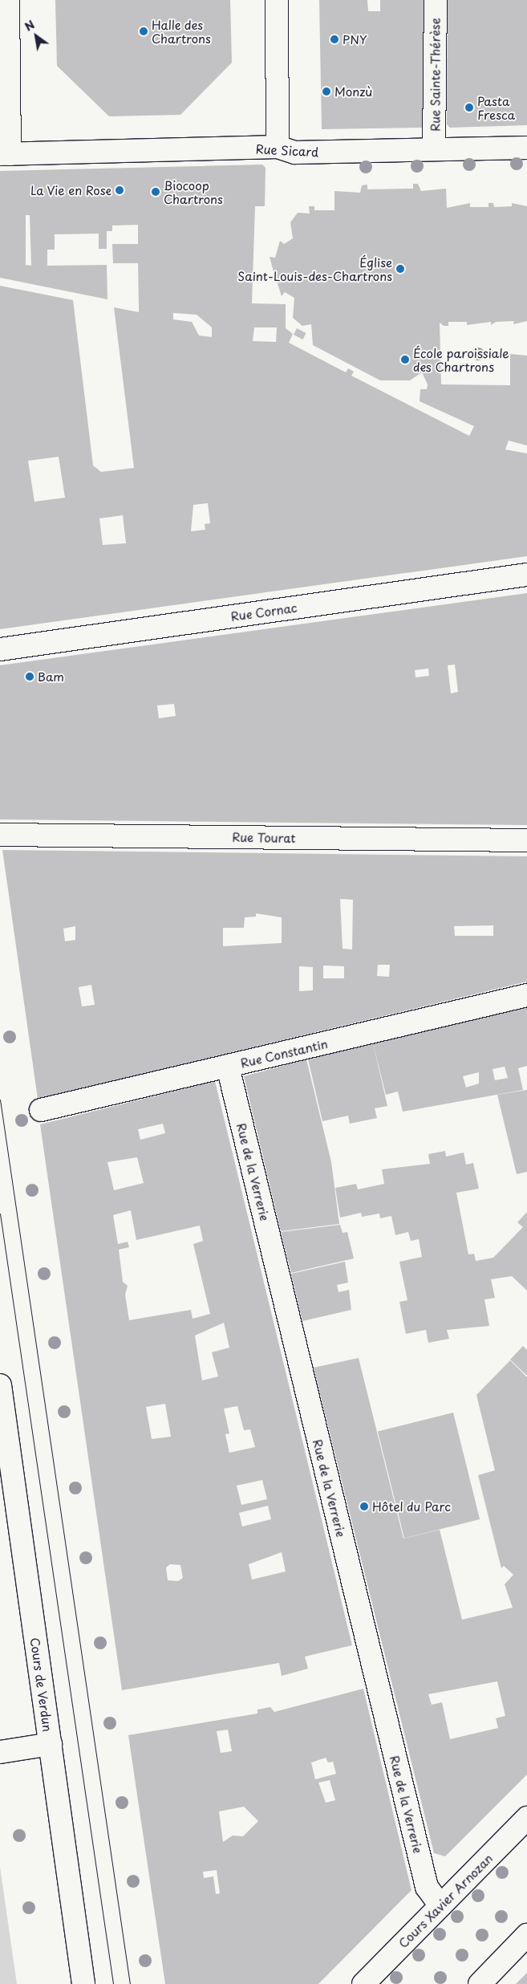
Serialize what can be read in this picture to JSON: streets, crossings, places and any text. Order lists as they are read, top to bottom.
{
  "streets": {
    "street": [
      "Rue Sainte-Thérèse",
      "Rue Sicard",
      "Rue Cornac",
      "Rue Tourat",
      "Rue Constantin",
      "Rue de la Verrerie",
      "Cours de Verdun",
      "Cours Xavier Arnozan"
    ]
  },
  "crossings": [
    ["Rue Sainte-Thérèse", "Rue Sicard"],
    ["Rue Constantin", "Rue de la Verrerie"],
    ["Rue de la Verrerie", "Cours Xavier Arnozan"]
  ],
  "places": [
    "Halle des Chartrons",
    "PNY",
    "Monzù",
    "Pasta Fresca",
    "La Vie en Rose",
    "Biocoop Chartrons",
    "Église Saint-Louis-des-Chartrons",
    "École paroissiale des Chartrons",
    "Bam",
    "Hôtel du Parc"
  ],
  "north": "top left"
}
